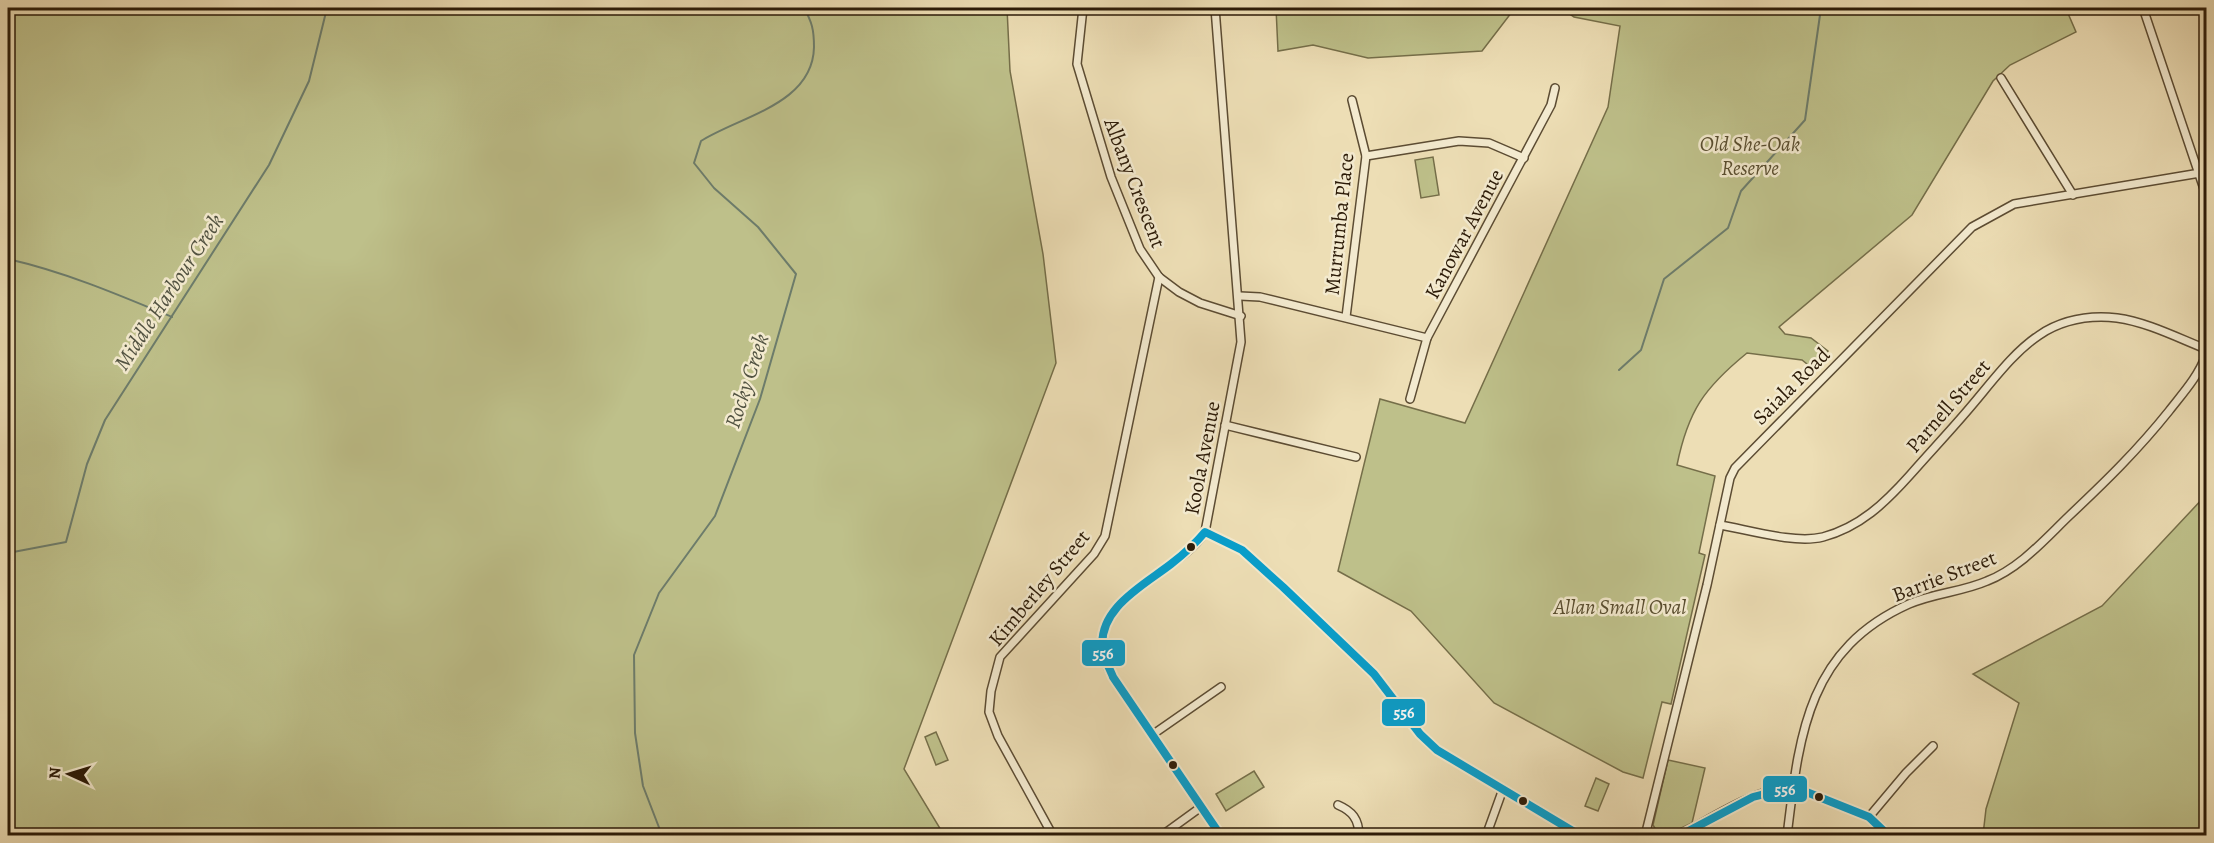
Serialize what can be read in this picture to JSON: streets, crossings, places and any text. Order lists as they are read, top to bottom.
{
  "streets": {
    "street": [
      "Albany Crescent",
      "Murrumba Place",
      "Kanowar Avenue",
      "Saiala Road",
      "Parnell Street",
      "Koola Avenue",
      "Barrie Street",
      "Kimberley Street"
    ]
  },
  "crossings": [
    ["Albany Crescent", "Koola Avenue"],
    ["Albany Crescent", "Kimberley Street"],
    ["Saiala Road", "Parnell Street"]
  ],
  "water": ["Middle Harbour Creek", "Rocky Creek"],
  "parks": ["Old She-Oak Reserve", "Allan Small Oval"],
  "lines": ["transit line 556"],
  "north": "left"
}
